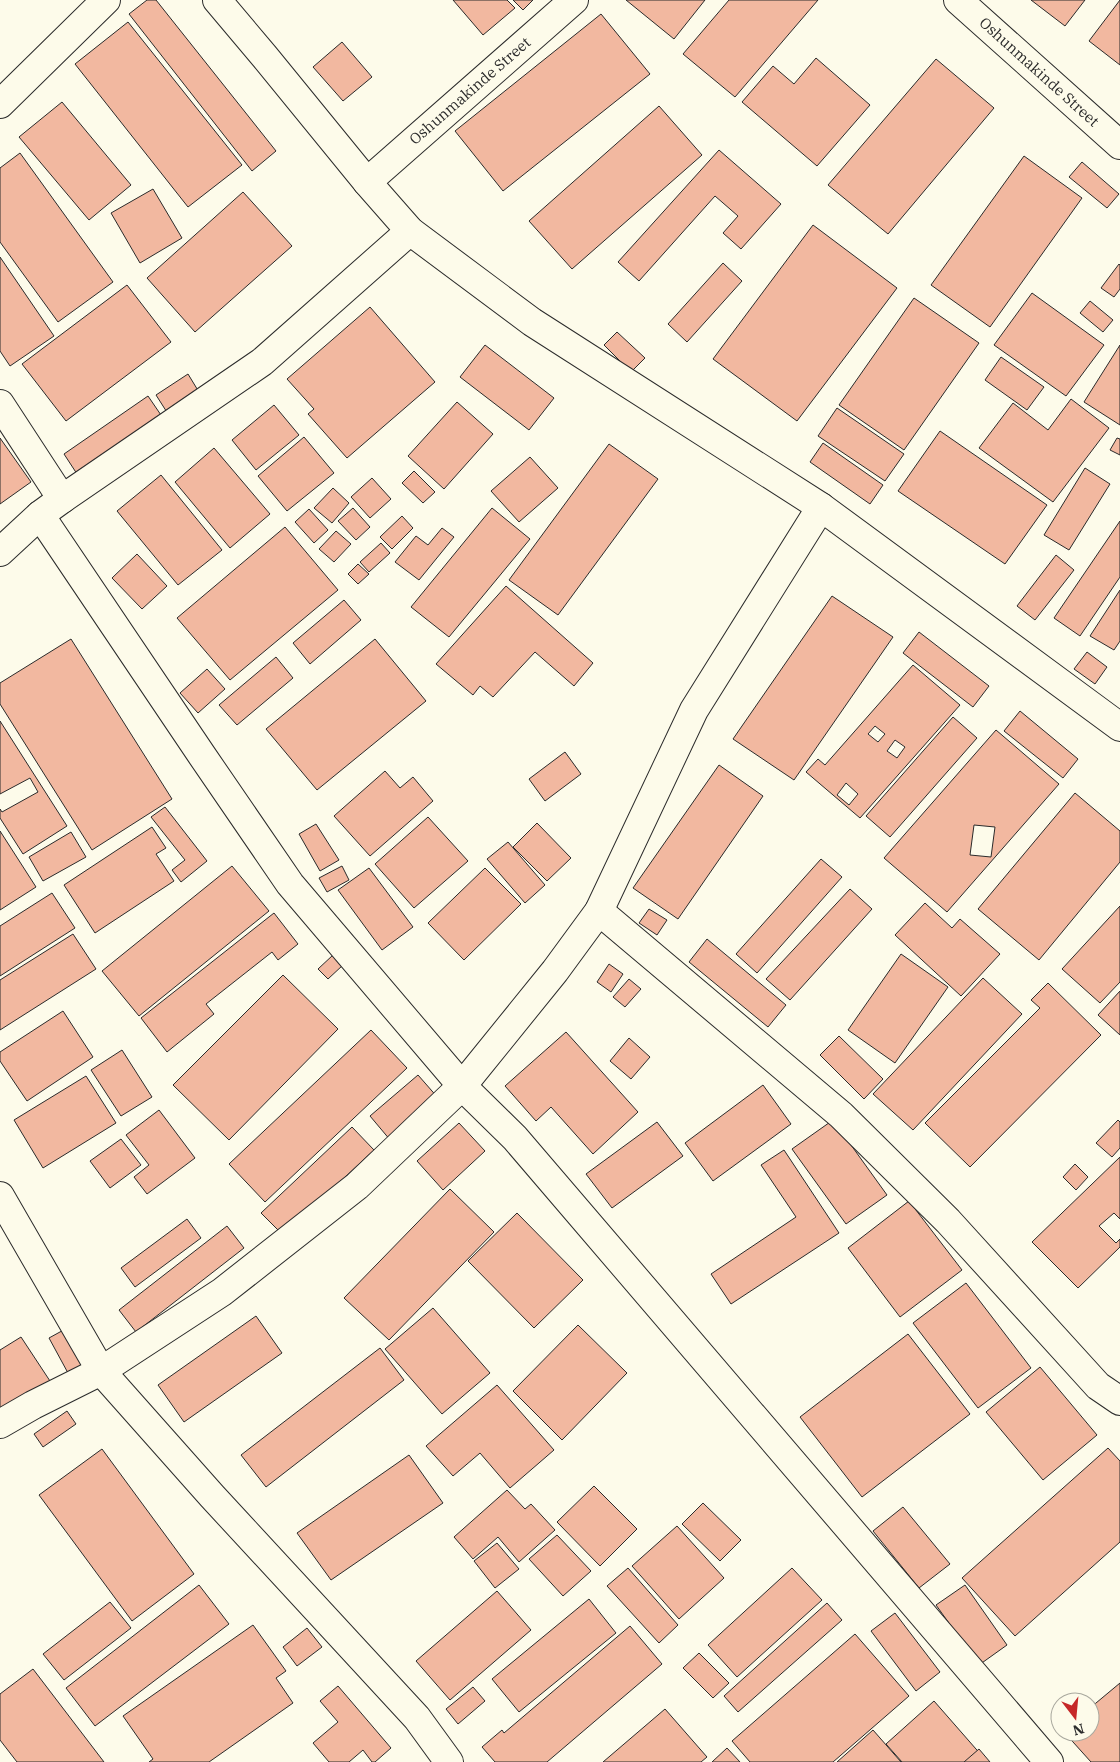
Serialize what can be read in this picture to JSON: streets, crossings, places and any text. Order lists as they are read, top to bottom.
{
  "streets": {
    "street": ["Oshunmakinde Street"]
  },
  "north": "bottom"
}
